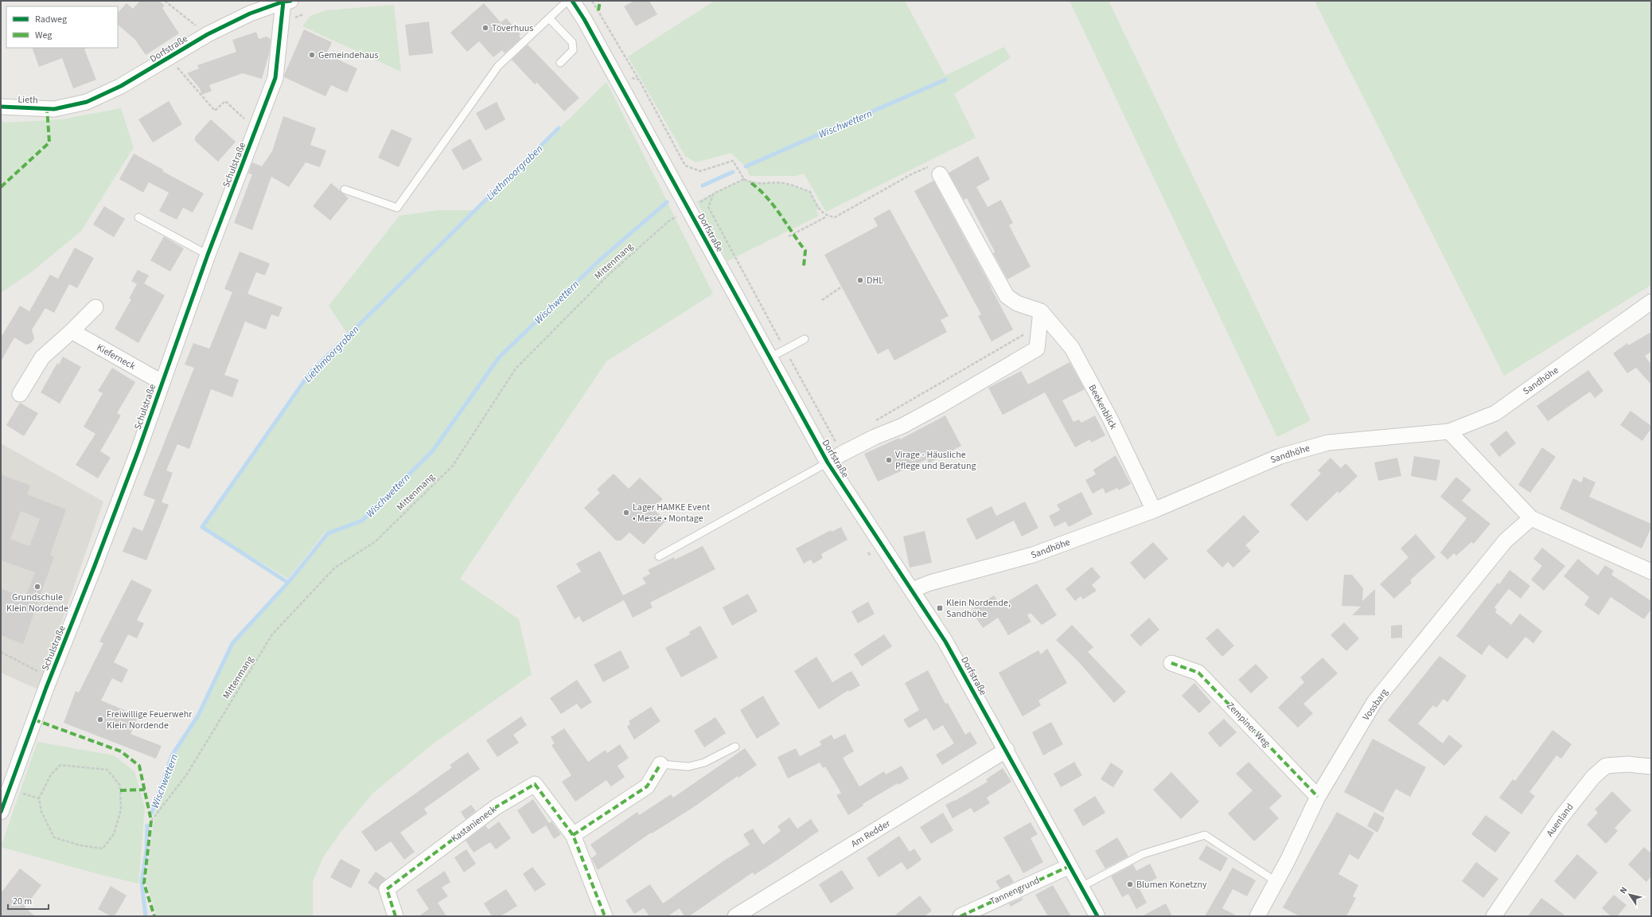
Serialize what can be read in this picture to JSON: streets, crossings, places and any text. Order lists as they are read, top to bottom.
{
  "streets": {
    "street": [
      "Dorfstraße",
      "Lieth",
      "Schulstraße",
      "Kieferneck",
      "Sandhöhe",
      "Beekenblick",
      "Vossbarg",
      "Zempiner Weg",
      "Auenland",
      "Kastanieneck",
      "Am Redder",
      "Tannengrund"
    ],
    "path": ["Mittenmang"]
  },
  "crossings": [
    ["Dorfstraße", "Lieth"],
    ["Dorfstraße", "Schulstraße"],
    ["Dorfstraße", "Mittenmang"],
    ["Dorfstraße", "Sandhöhe"],
    ["Dorfstraße", "Beekenblick"],
    ["Dorfstraße", "Am Redder"],
    ["Dorfstraße", "Tannengrund"],
    ["Schulstraße", "Kieferneck"],
    ["Sandhöhe", "Beekenblick"],
    ["Vossbarg", "Zempiner Weg"]
  ],
  "water": ["Wischwettern", "Liethmoorgraben"],
  "places": {
    "other": [
      "Töverhuus",
      "Gemeindehaus",
      "DHL",
      "Virage - Häusliche Pflege und Beratung",
      "Lager HAMKE Event • Messe • Montage",
      "Grundschule Klein Nordende",
      "Freiwillige Feuerwehr Klein Nordende",
      "Blumen Konetzny"
    ],
    "transit": ["Klein Nordende, Sandhöhe"]
  },
  "legend": ["Radweg", "Weg"],
  "scale_bar": "20 m",
  "north": "top left"
}
